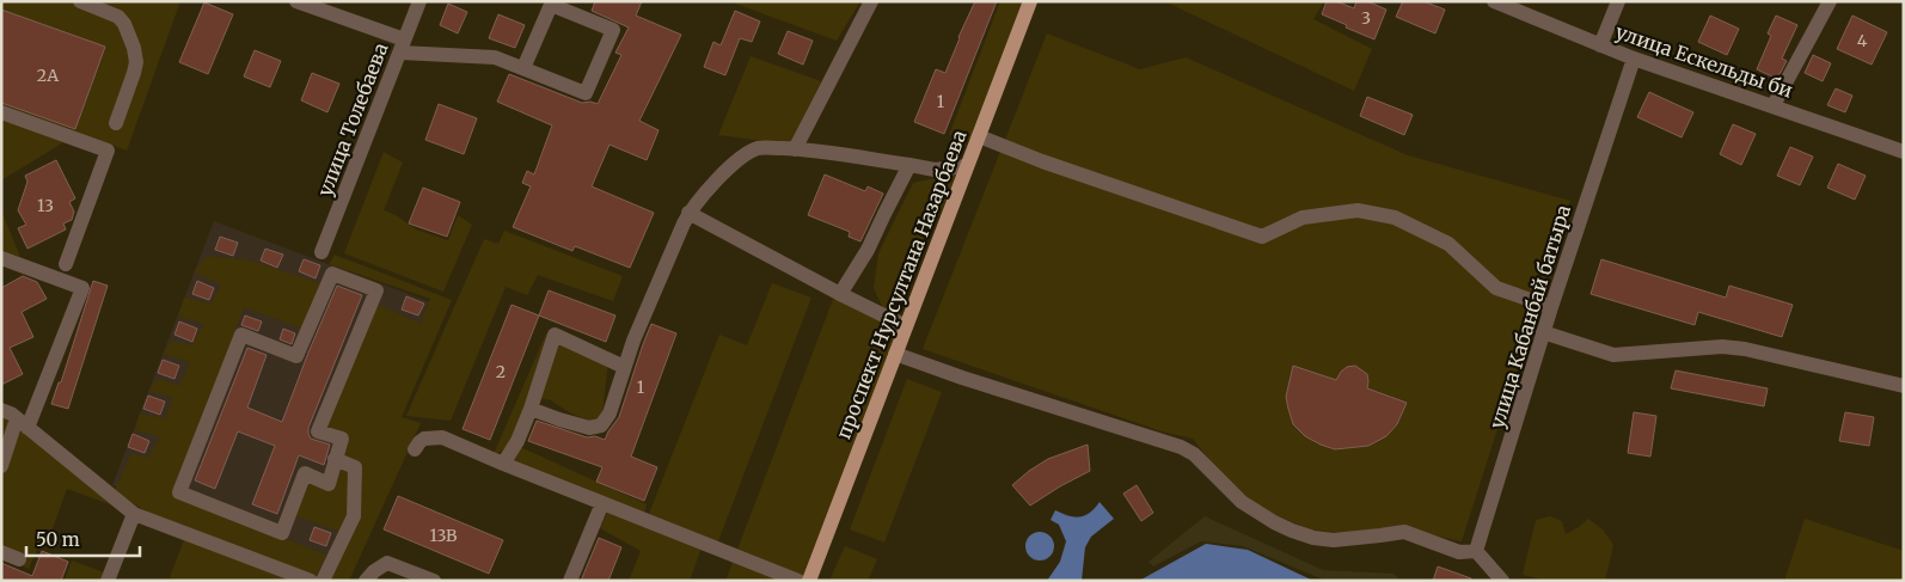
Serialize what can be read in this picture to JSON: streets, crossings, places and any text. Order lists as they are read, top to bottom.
{
  "streets": {
    "main road": ["проспект Нурсултана Назарбаева"],
    "street": ["улица Ескельды би", "улица Толебаева", "улица Кабанбай батыра"]
  },
  "crossings": [
    ["улица Ескельды би", "улица Кабанбай батыра"]
  ],
  "house_numbers": [
    "3",
    "4",
    "2А",
    "1",
    "13",
    "2",
    "1",
    "13В"
  ],
  "scale_bar": "50 m"
}
